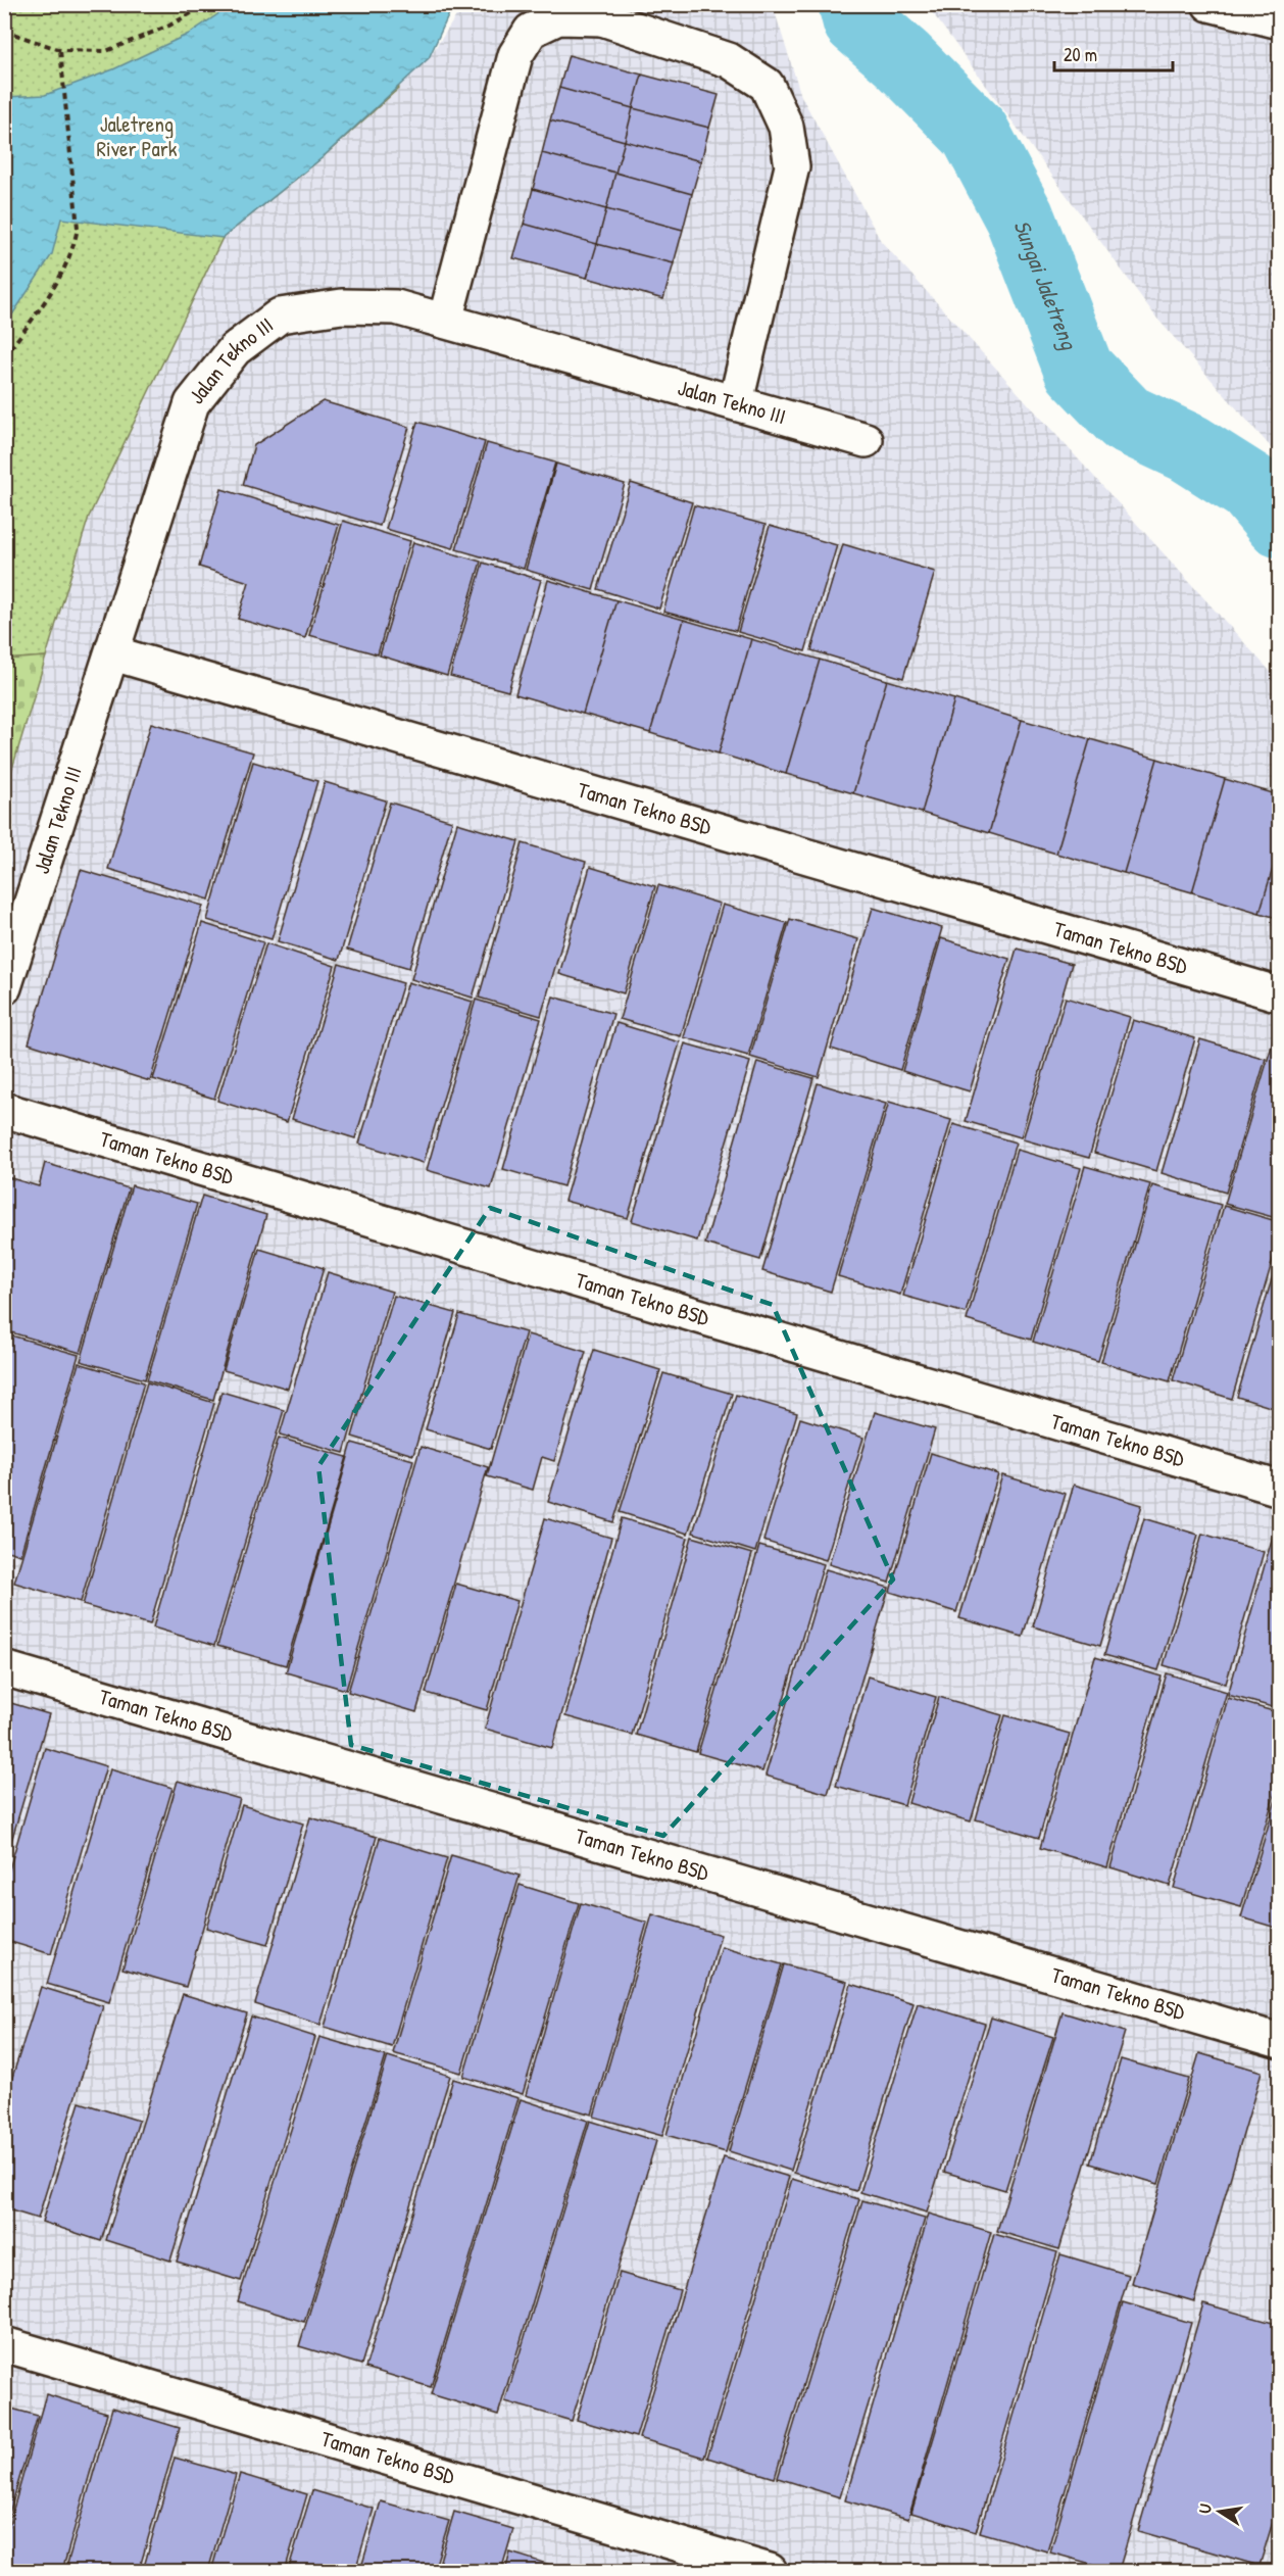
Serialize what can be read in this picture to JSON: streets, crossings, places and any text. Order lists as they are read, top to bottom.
{
  "streets": {
    "lane": ["Jalan Tekno III", "Taman Tekno BSD"]
  },
  "crossings": [
    ["Jalan Tekno III", "Taman Tekno BSD"]
  ],
  "water": ["Sungai Jaletreng"],
  "parks": ["Jaletreng River Park"],
  "scale_bar": "20 m",
  "north": "left"
}
